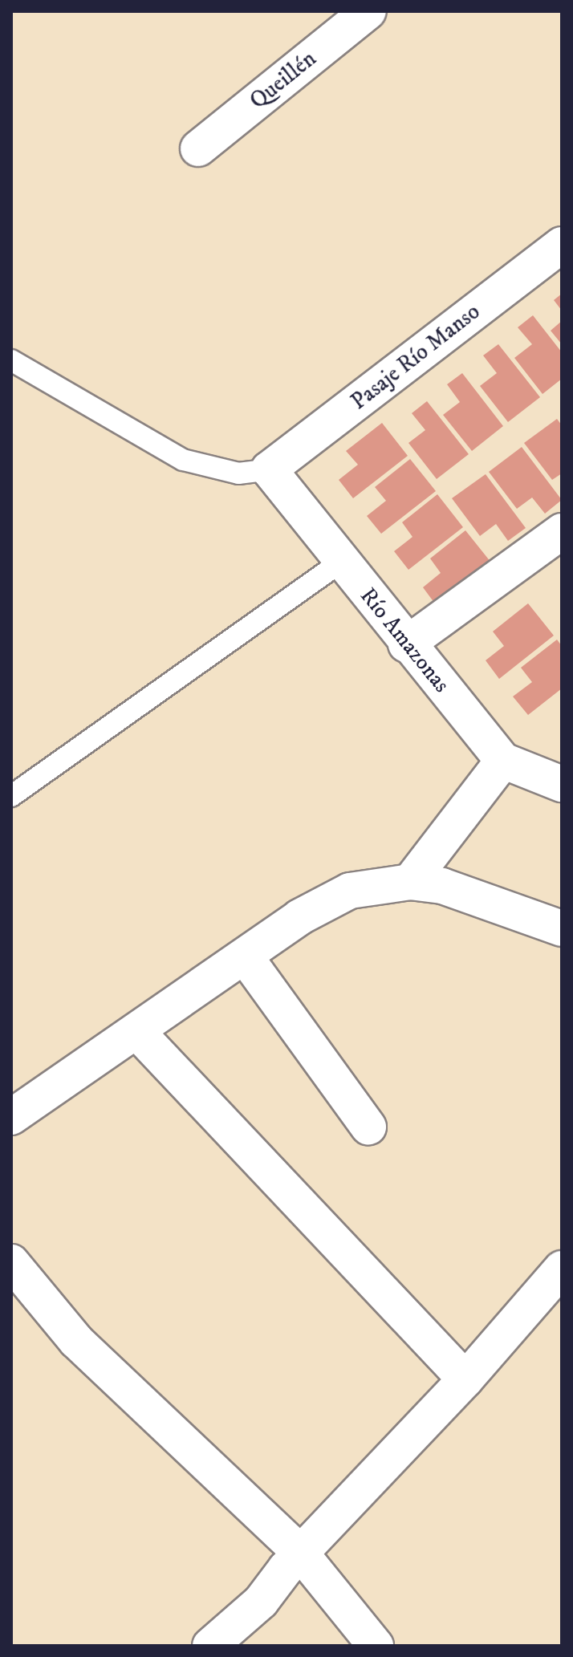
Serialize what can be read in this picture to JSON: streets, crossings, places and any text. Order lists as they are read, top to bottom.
{
  "streets": {
    "street": ["Queillén", "Pasaje Río Manso", "Río Amazonas"]
  },
  "crossings": [
    ["Pasaje Río Manso", "Río Amazonas"]
  ]
}
